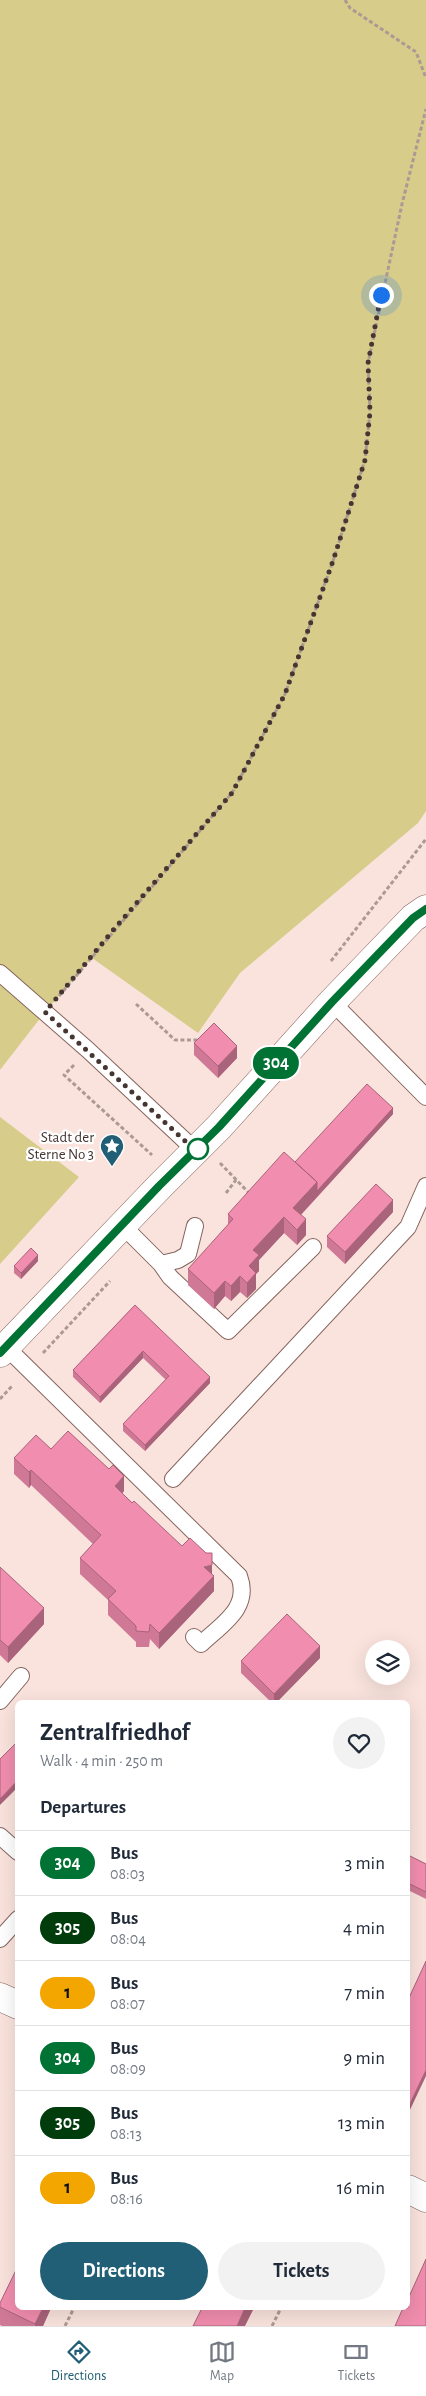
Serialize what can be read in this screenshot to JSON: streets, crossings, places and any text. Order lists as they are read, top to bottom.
{
  "places": {
    "place": ["Stadt der Sterne No 3"]
  },
  "lines": ["bus line 304"],
  "page": {
    "on_map": "304",
    "heading": [
      ["Zentralfriedhof", "Walk · 4 min · 250 m"],
      "Departures"
    ],
    "list": [
      {
        "mark": "304",
        "name": "Bus",
        "note": "08:03",
        "value": "3 min"
      },
      {
        "mark": "305",
        "name": "Bus",
        "note": "08:04",
        "value": "4 min"
      },
      {
        "mark": "1",
        "name": "Bus",
        "note": "08:07",
        "value": "7 min"
      },
      {
        "mark": "304",
        "name": "Bus",
        "note": "08:09",
        "value": "9 min"
      },
      {
        "mark": "305",
        "name": "Bus",
        "note": "08:13",
        "value": "13 min"
      },
      {
        "mark": "1",
        "name": "Bus",
        "note": "08:16",
        "value": "16 min"
      }
    ],
    "buttons": ["Directions", "Tickets"],
    "tabs": ["Directions", "Map", "Tickets"]
  }
}
